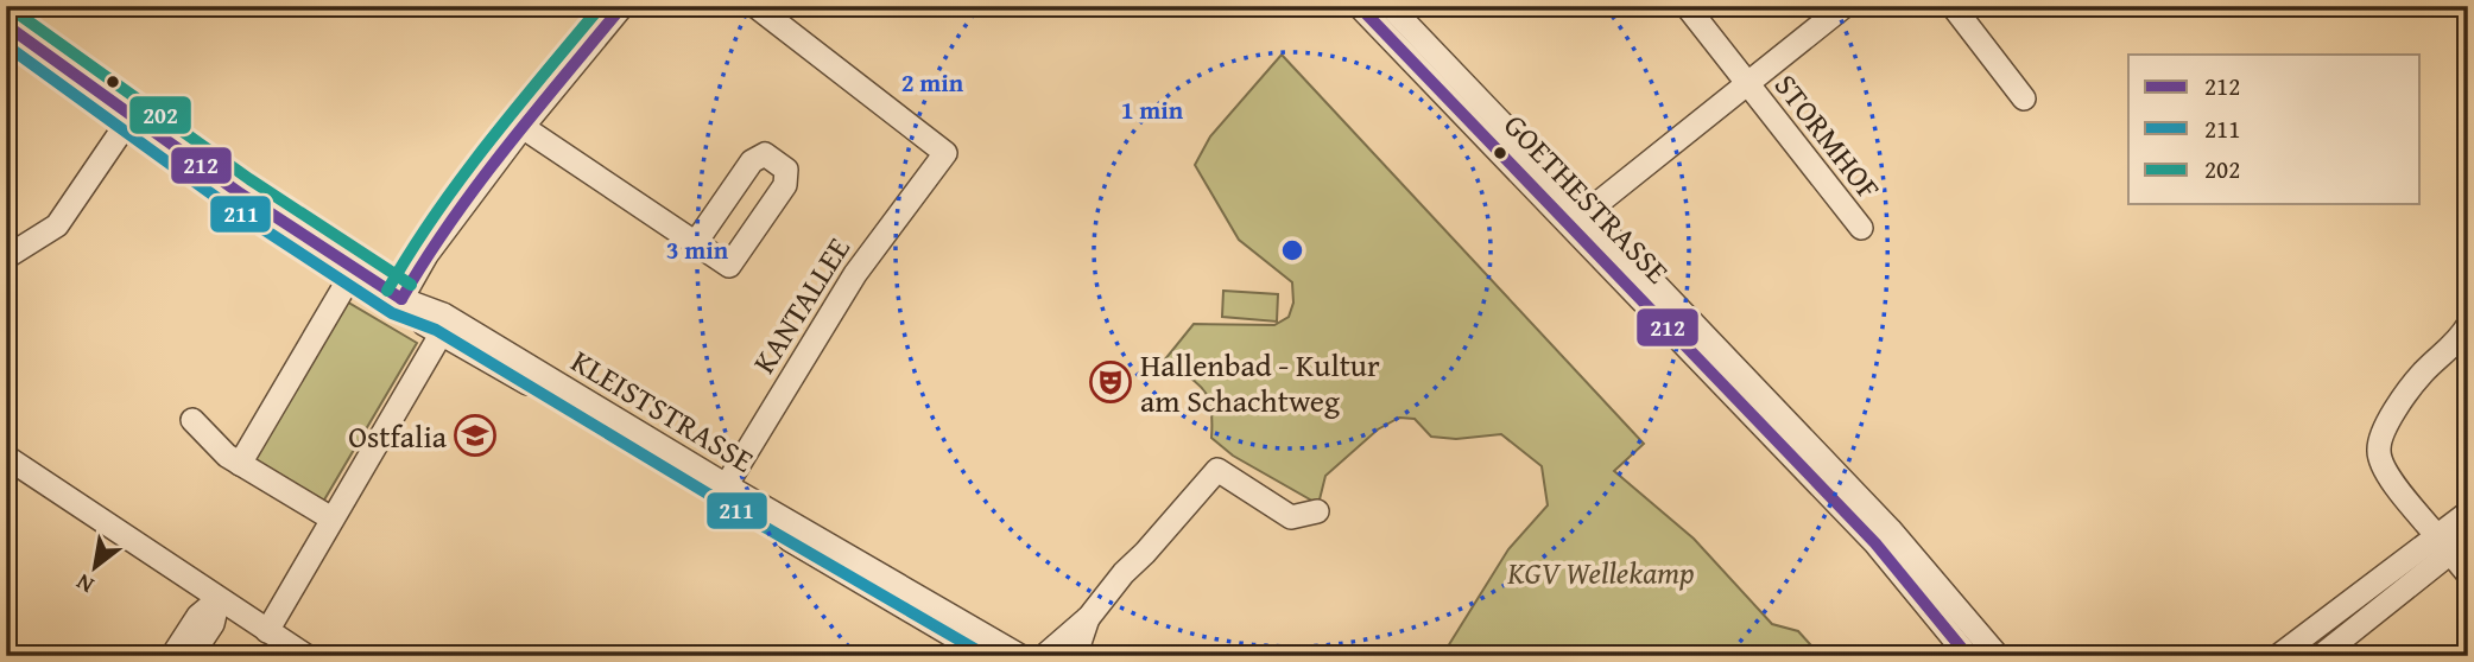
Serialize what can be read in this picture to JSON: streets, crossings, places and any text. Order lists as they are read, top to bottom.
{
  "streets": {
    "street": [
      "STORMHOF",
      "GOETHESTRASSE",
      "KANTALLEE",
      "KLEISTSTRASSE"
    ]
  },
  "crossings": [
    ["KANTALLEE", "KLEISTSTRASSE"]
  ],
  "parks": ["KGV Wellekamp"],
  "places": {
    "theatre": ["Hallenbad - Kultur am Schachtweg"],
    "school or university": ["Ostfalia"]
  },
  "lines": ["transit line 212", "transit line 202", "transit line 211"],
  "legend": ["212", "211", "202"],
  "north": "bottom left",
  "rings": ["2 min", "1 min", "3 min"]
}
